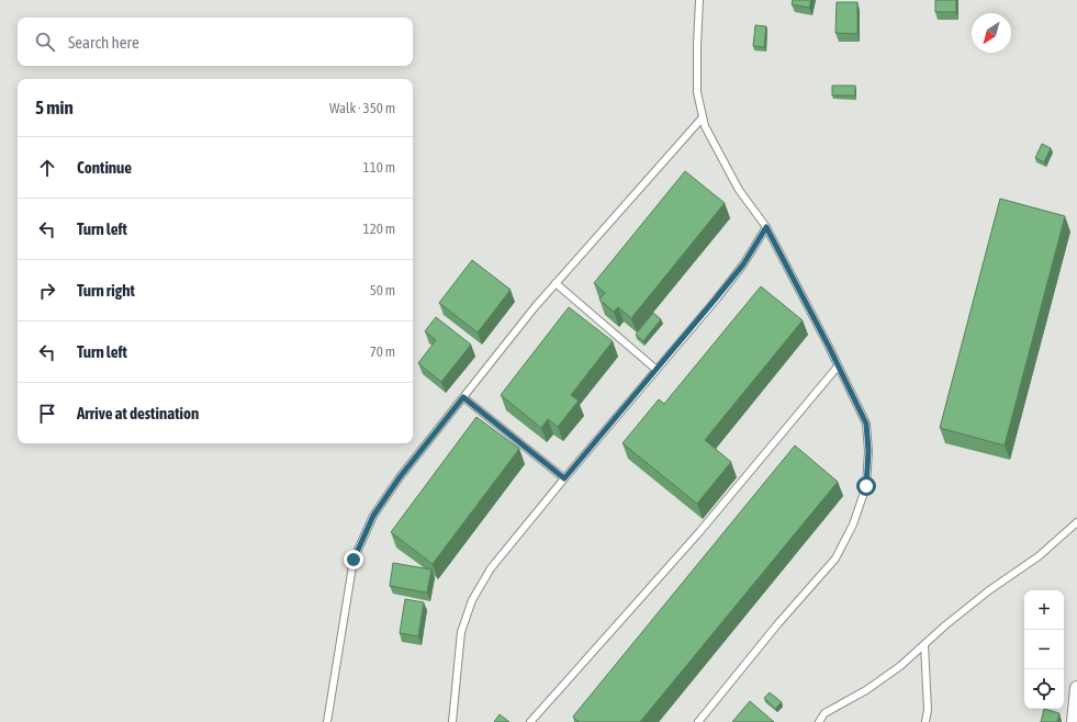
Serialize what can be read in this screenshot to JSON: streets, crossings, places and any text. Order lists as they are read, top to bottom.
{
  "north": "bottom left",
  "page": {
    "search": "Search here",
    "heading": ["5 min", "Walk · 350 m"],
    "list": [
      ["Continue", "110 m"],
      ["Turn left", "120 m"],
      ["Turn right", "50 m"],
      ["Turn left", "70 m"],
      "Arrive at destination"
    ],
    "map_buttons": ["+", "−"]
  }
}
